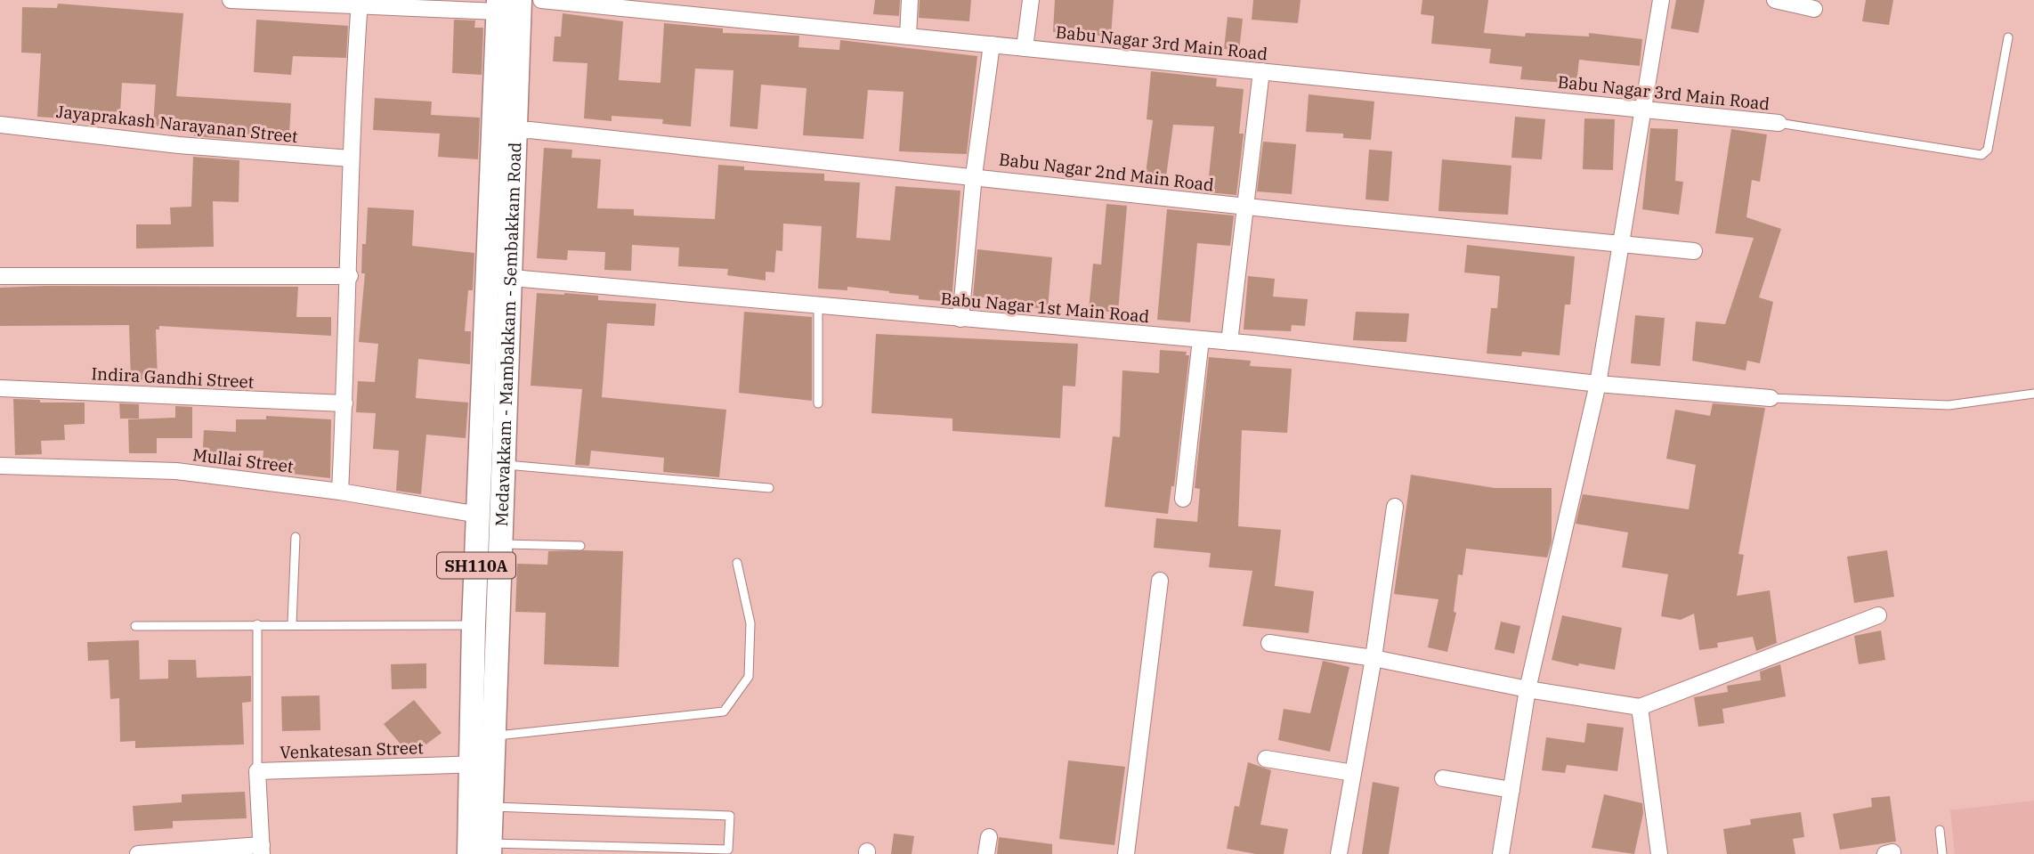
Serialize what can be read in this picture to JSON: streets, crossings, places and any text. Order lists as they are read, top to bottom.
{
  "streets": {
    "main road": ["Medavakkam - Mambakkam - Sembakkam Road", "SH110A"],
    "street": [
      "Babu Nagar 3rd Main Road",
      "Jayaprakash Narayanan Street",
      "Babu Nagar 2nd Main Road",
      "Babu Nagar 1st Main Road",
      "Indira Gandhi Street",
      "Mullai Street",
      "Venkatesan Street"
    ]
  },
  "crossings": [
    ["Babu Nagar 2nd Main Road", "Medavakkam - Mambakkam - Sembakkam Road"],
    ["Babu Nagar 1st Main Road", "Medavakkam - Mambakkam - Sembakkam Road"],
    ["Medavakkam - Mambakkam - Sembakkam Road", "Mullai Street"],
    ["Medavakkam - Mambakkam - Sembakkam Road", "Venkatesan Street"]
  ]
}
